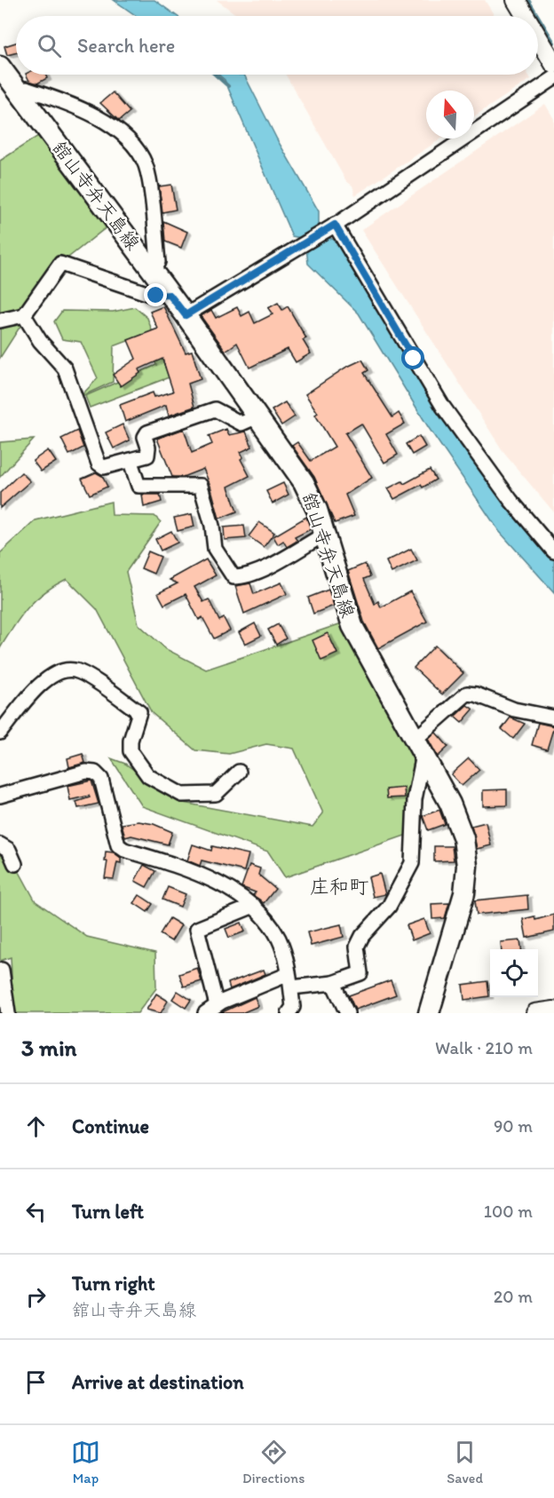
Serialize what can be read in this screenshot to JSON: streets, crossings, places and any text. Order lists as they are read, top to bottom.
{
  "streets": {
    "main road": ["舘山寺弁天島線"]
  },
  "districts": ["庄和町"],
  "north": "top",
  "page": {
    "search": "Search here",
    "heading": ["3 min", "Walk · 210 m"],
    "list": [
      ["Continue", "90 m"],
      ["Turn left", "100 m"],
      ["Turn right", "舘山寺弁天島線", "20 m"],
      "Arrive at destination"
    ],
    "nav": ["Map", "Directions", "Saved"]
  }
}
